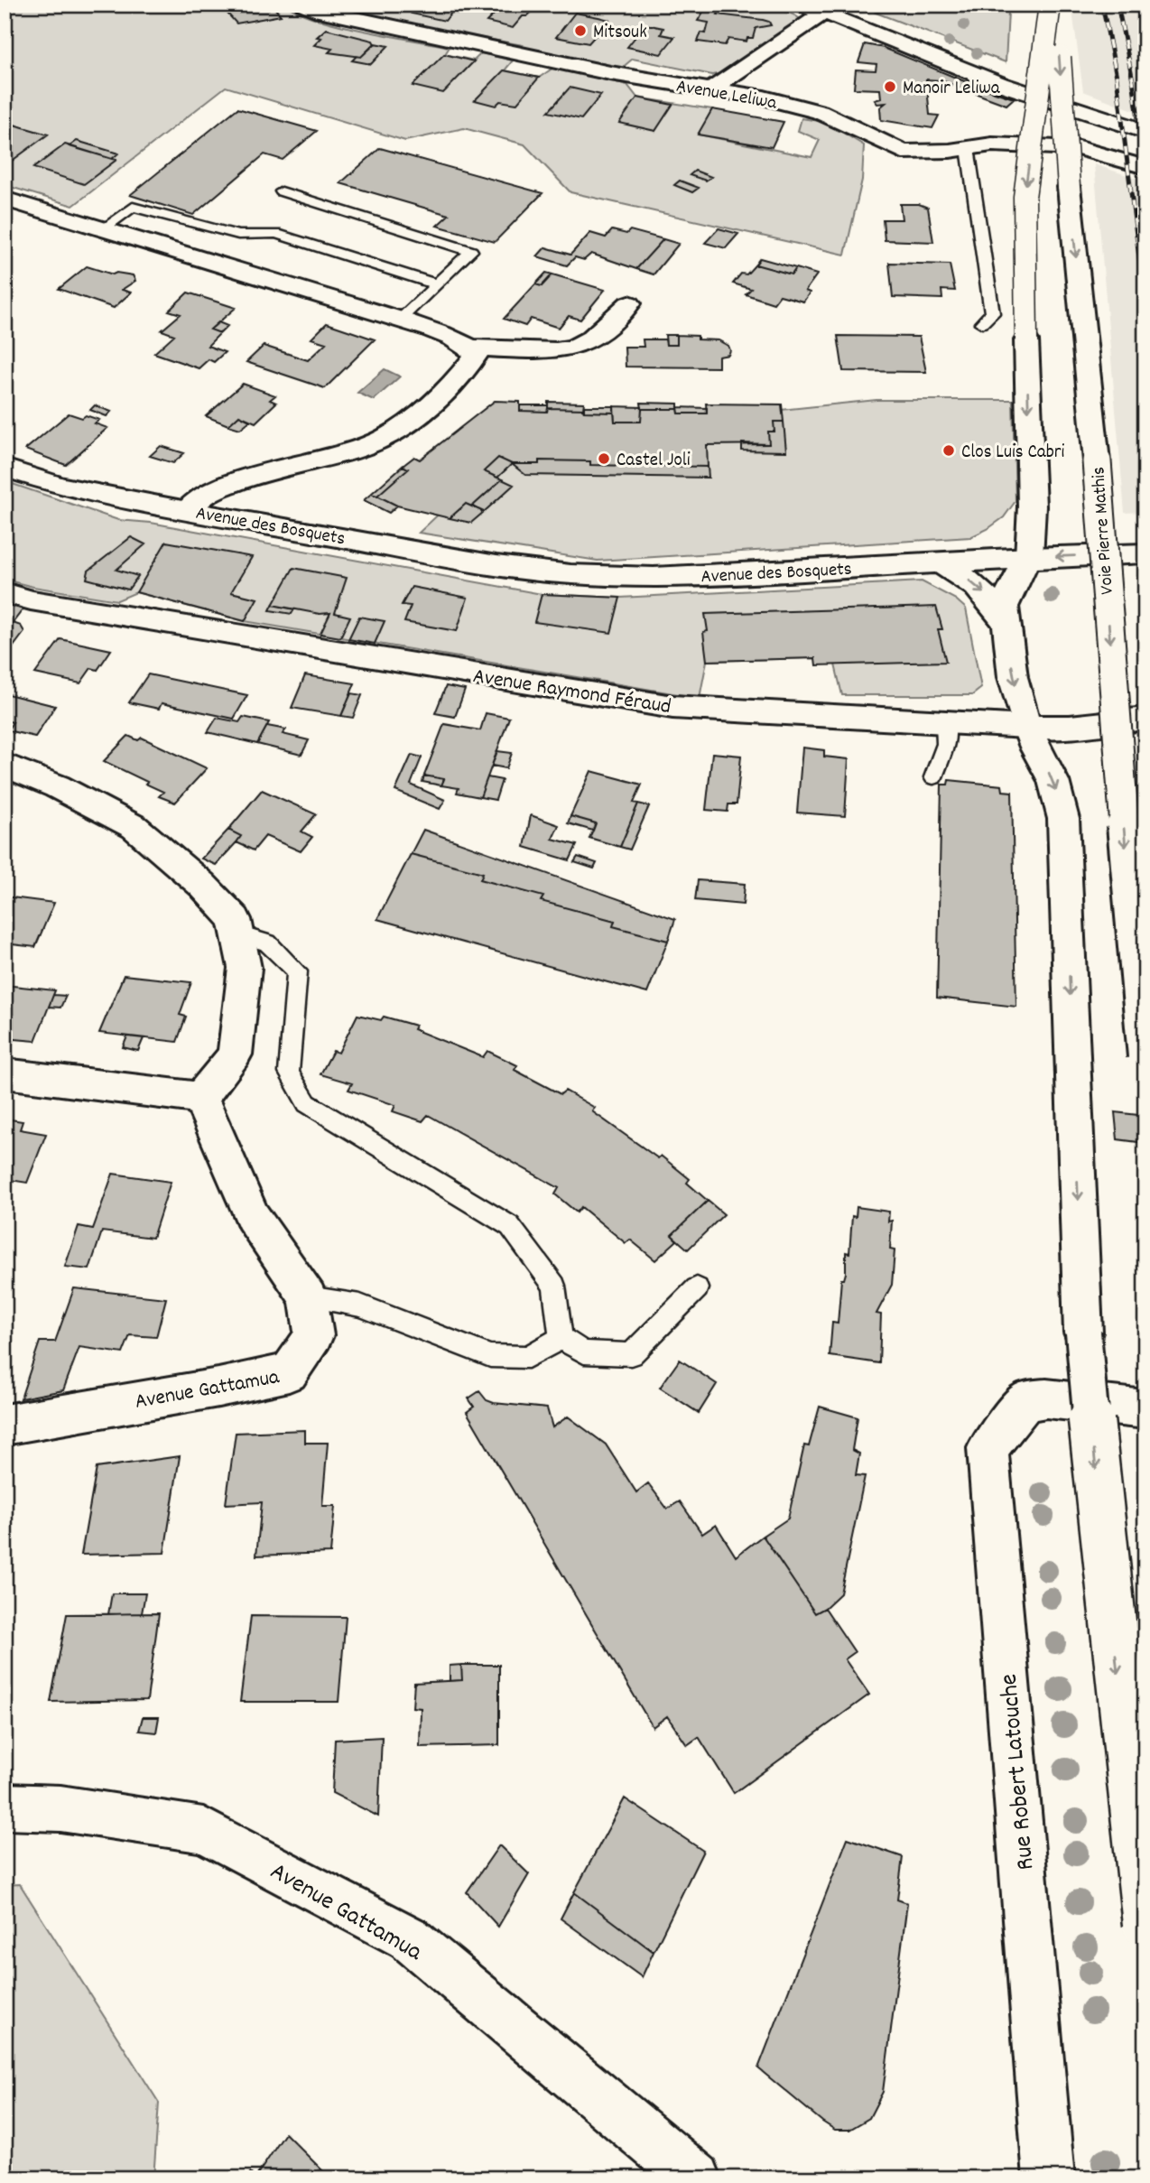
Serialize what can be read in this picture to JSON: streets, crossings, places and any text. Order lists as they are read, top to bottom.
{
  "streets": {
    "main road": [
      "Avenue Leliwa",
      "Avenue des Bosquets",
      "Voie Pierre Mathis",
      "Avenue Raymond Féraud",
      "Avenue Gattamua",
      "Rue Robert Latouche"
    ]
  },
  "places": [
    "Mitsouk",
    "Manoir Leliwa",
    "Clos Luis Cabri",
    "Castel Joli"
  ]
}
